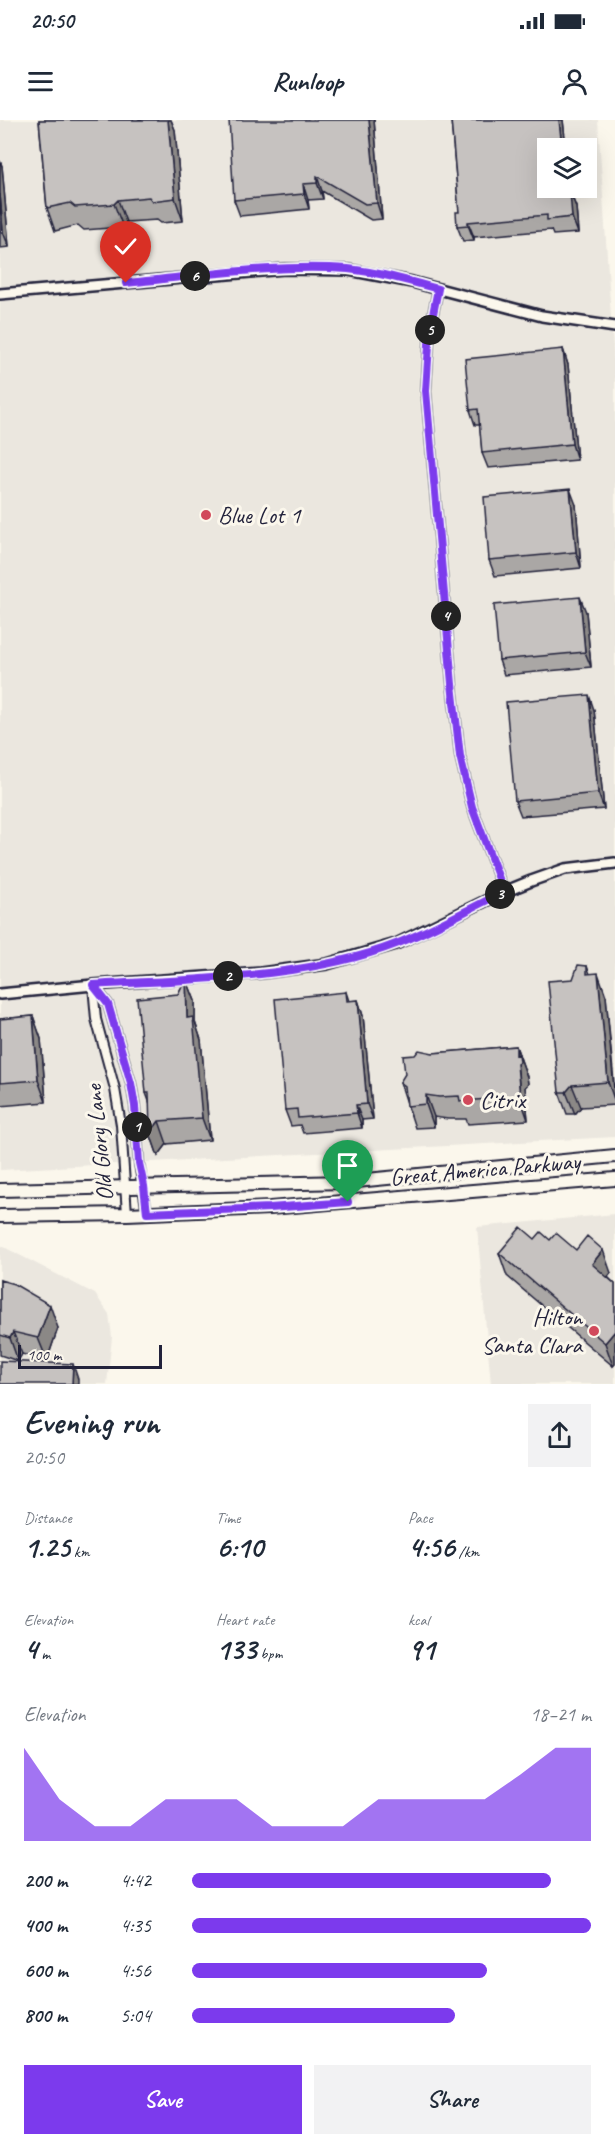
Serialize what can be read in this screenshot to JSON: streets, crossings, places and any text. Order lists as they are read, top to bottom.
{
  "streets": {
    "main road": ["Great America Parkway"],
    "street": ["Old Glory Lane"]
  },
  "crossings": [
    ["Old Glory Lane", "Great America Parkway"]
  ],
  "places": ["Blue Lot 1", "Citrix", "Hilton Santa Clara"],
  "scale_bar": "100 m",
  "page": {
    "status": "20:50",
    "header": "Runloop",
    "pins": [
      "6",
      "5",
      "4",
      "3",
      "2",
      "1"
    ],
    "scale": "100 m",
    "heading": ["Evening run", "20:50"],
    "stats": [
      ["Distance", "1.25 km"],
      ["Time", "6:10"],
      ["Pace", "4:56 /km"],
      ["Elevation", "4 m"],
      ["Heart rate", "133 bpm"],
      ["kcal", "91"]
    ],
    "chart": ["Elevation", "18–21 m"],
    "list": [
      {
        "name": "200 m",
        "note": "4:42"
      },
      {
        "name": "400 m",
        "note": "4:35"
      },
      {
        "name": "600 m",
        "note": "4:56"
      },
      {
        "name": "800 m",
        "note": "5:04"
      }
    ],
    "buttons": ["Save", "Share"]
  }
}
